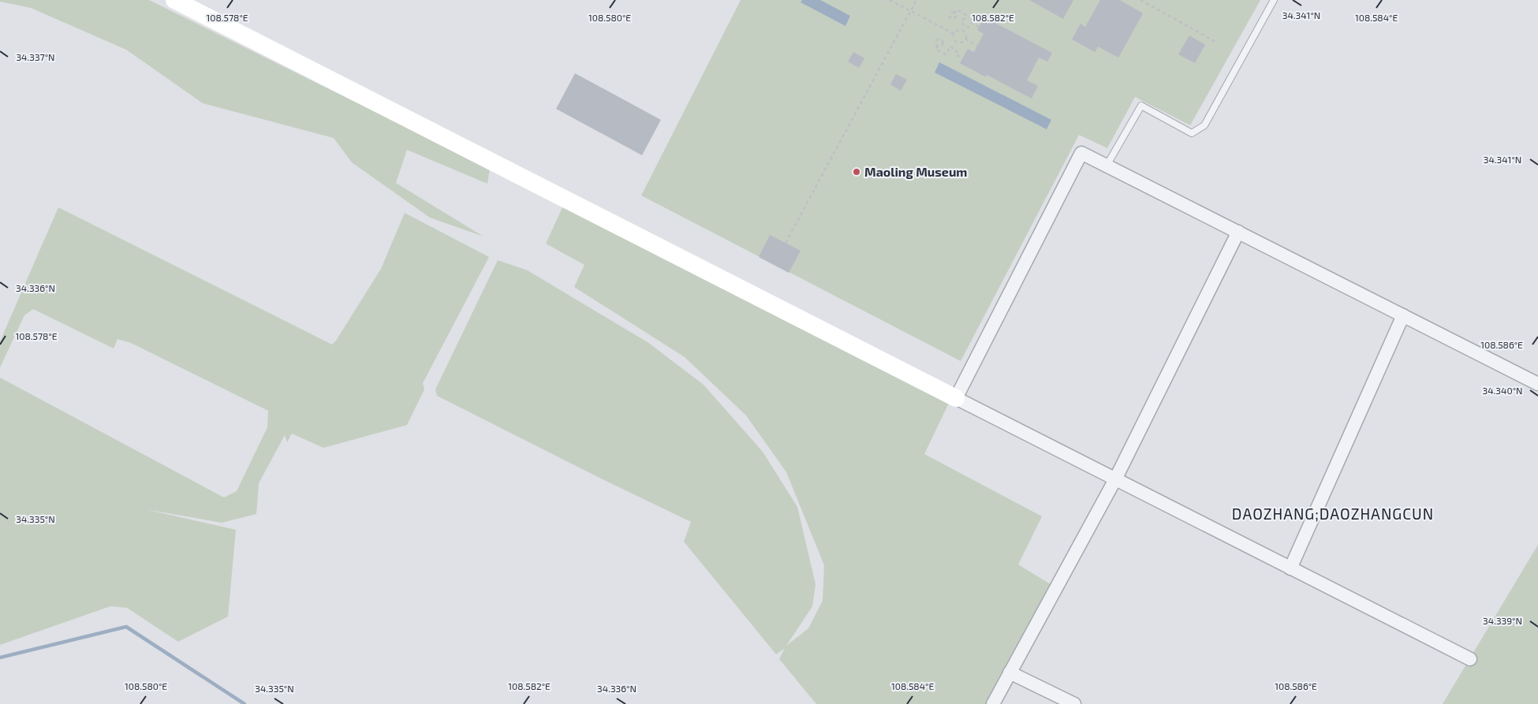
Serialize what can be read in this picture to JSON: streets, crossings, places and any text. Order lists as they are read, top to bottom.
{
  "districts": ["DAOZHANG;DAOZHANGCUN"],
  "places": ["Maoling Museum"],
  "coordinates": [
    "34.341°N",
    "108.578°E",
    "108.580°E",
    "108.582°E",
    "108.584°E",
    "34.337°N",
    "34.336°N",
    "108.586°E",
    "34.340°N",
    "34.335°N",
    "34.339°N"
  ]
}
